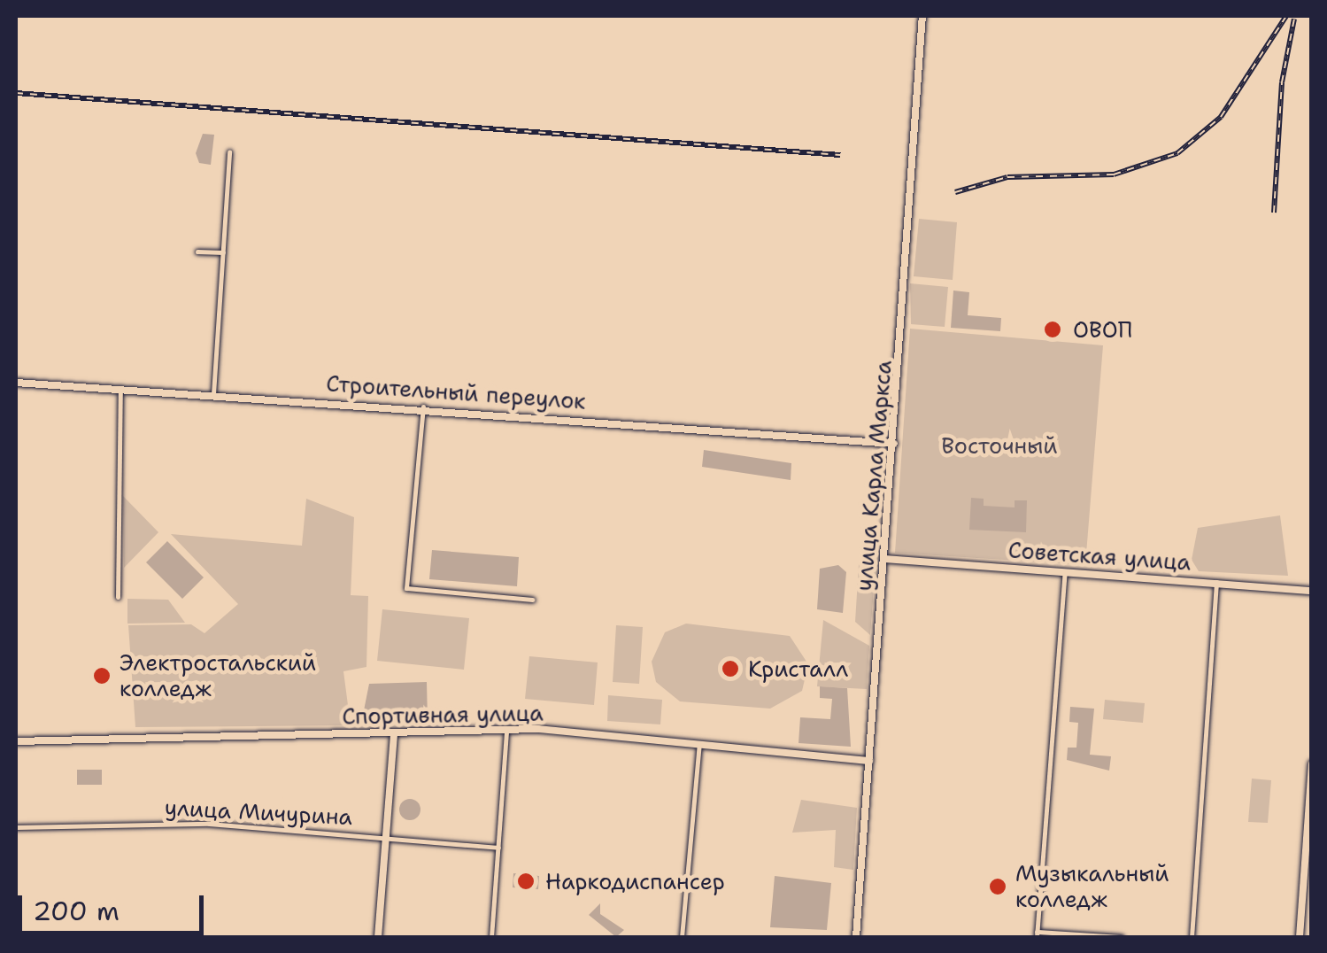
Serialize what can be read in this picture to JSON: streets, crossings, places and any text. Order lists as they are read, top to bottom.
{
  "streets": {
    "street": [
      "Строительный переулок",
      "улица Карла Маркса",
      "Советская улица",
      "Спортивная улица",
      "улица Мичурина"
    ]
  },
  "crossings": [
    ["Строительный переулок", "улица Карла Маркса"],
    ["улица Карла Маркса", "Советская улица"],
    ["улица Карла Маркса", "Спортивная улица"]
  ],
  "parks": ["Восточный"],
  "places": [
    "ОВОП",
    "Кристалл",
    "Электростальский колледж",
    "Наркодиспансер",
    "Музыкальный колледж"
  ],
  "scale_bar": "200 m"
}
